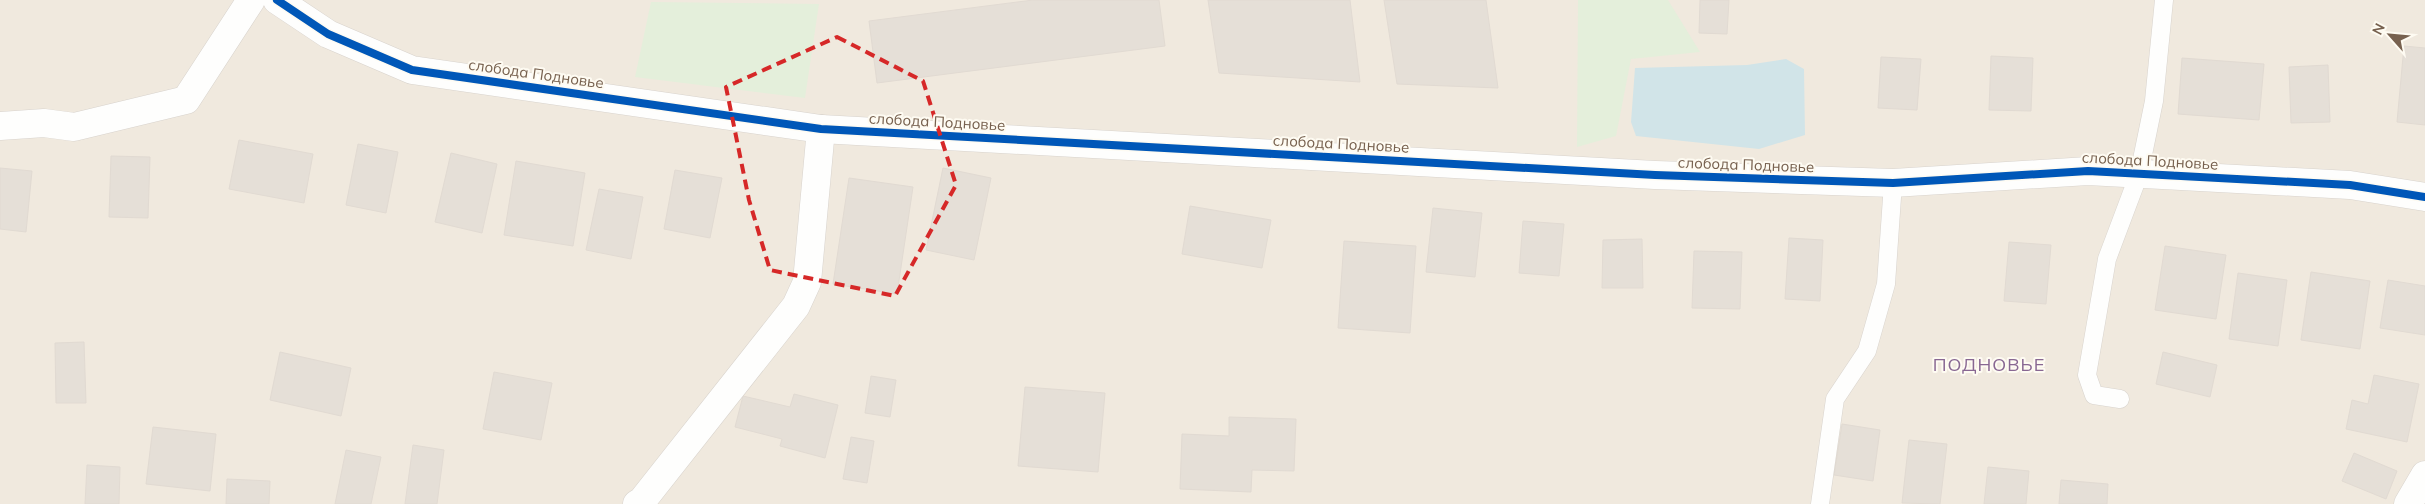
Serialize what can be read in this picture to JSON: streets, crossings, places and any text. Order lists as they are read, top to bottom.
{
  "streets": {
    "street": ["слобода Подновье"]
  },
  "districts": ["ПОДНОВЬЕ"],
  "north": "top left"
}
